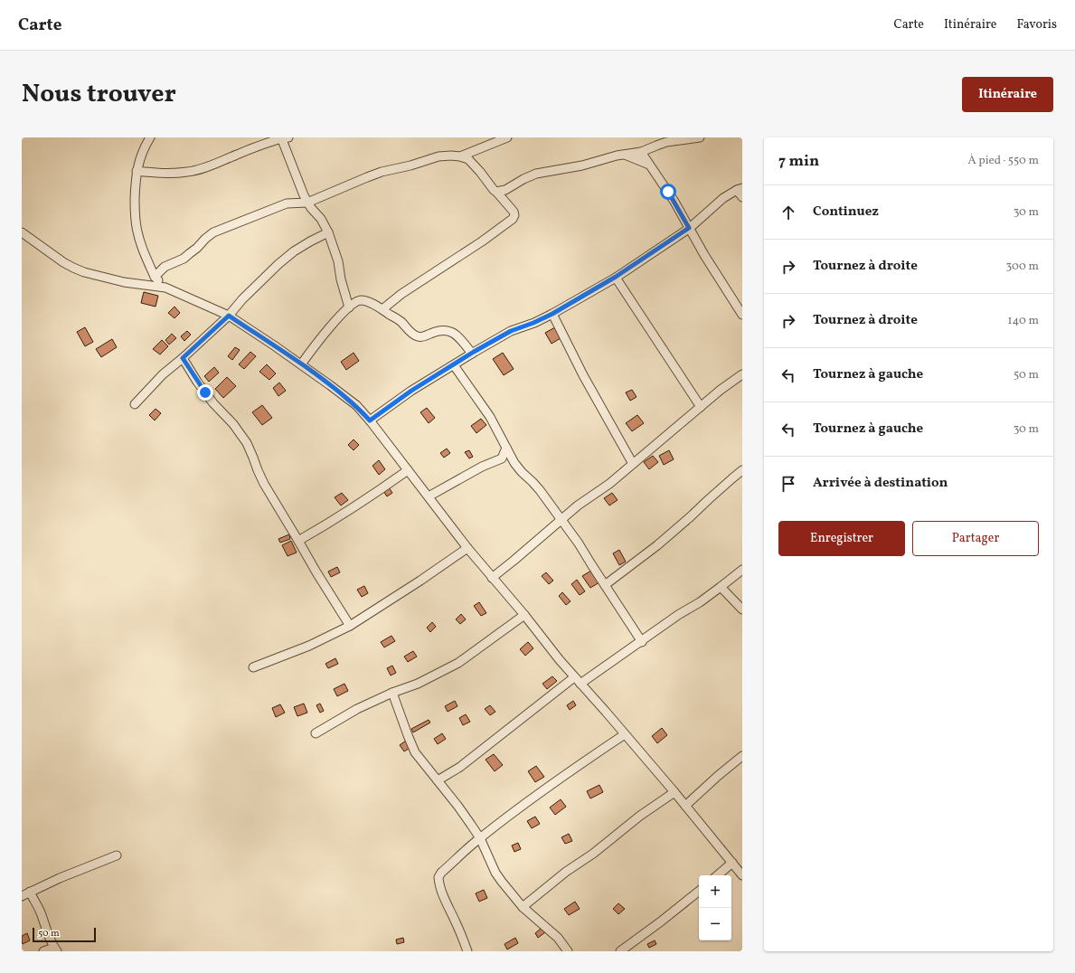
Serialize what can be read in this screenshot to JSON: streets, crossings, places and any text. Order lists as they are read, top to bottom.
{
  "scale_bar": "50 m",
  "page": {
    "header": "Carte",
    "nav": ["Carte", "Itinéraire", "Favoris"],
    "title": "Nous trouver",
    "buttons": [
      "Itinéraire",
      ["Enregistrer", "Partager"]
    ],
    "heading": ["7 min", "À pied · 550 m"],
    "list": [
      ["Continuez", "30 m"],
      ["Tournez à droite", "300 m"],
      ["Tournez à droite", "140 m"],
      ["Tournez à gauche", "50 m"],
      ["Tournez à gauche", "30 m"],
      "Arrivée à destination"
    ],
    "map_buttons": ["+", "−"],
    "scale": "50 m"
  }
}
